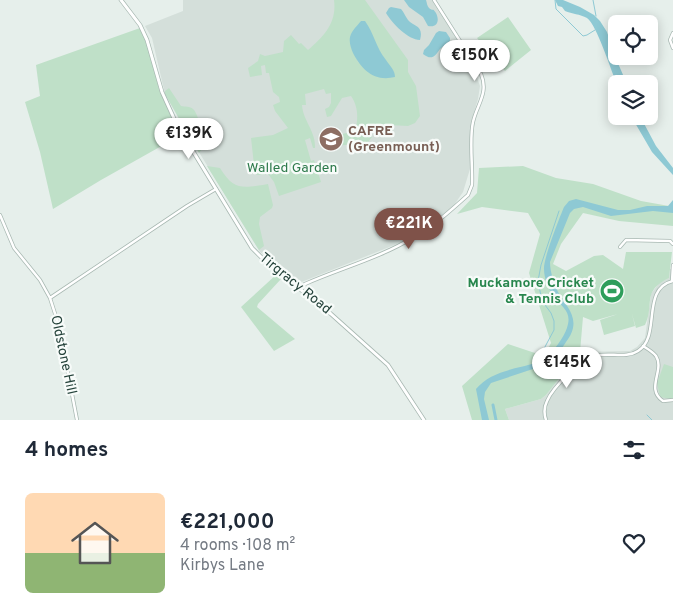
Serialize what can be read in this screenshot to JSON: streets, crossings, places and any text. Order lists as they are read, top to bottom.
{
  "streets": {
    "street": ["Tirgracy Road", "Oldstone Hill"]
  },
  "parks": ["Walled Garden"],
  "places": {
    "school or university": ["CAFRE (Greenmount)"],
    "sports": ["Muckamore Cricket & Tennis Club"]
  },
  "page": {
    "price": [
      "€150K",
      "€139K",
      "€221K",
      "€145K"
    ],
    "heading": "4 homes",
    "list": [
      {
        "name": "€221,000",
        "note": "4 rooms · 108 m² · Kirbys Lane"
      }
    ]
  }
}
